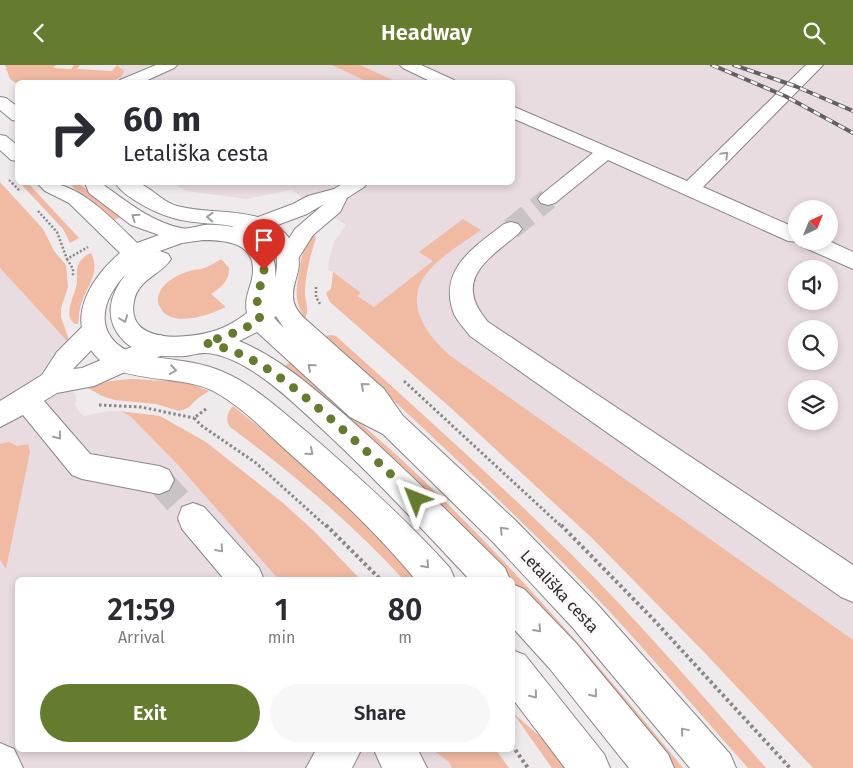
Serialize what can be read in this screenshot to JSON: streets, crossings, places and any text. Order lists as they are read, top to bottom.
{
  "streets": {
    "main road": ["Letališka cesta"]
  },
  "north": "top right",
  "page": {
    "header": "Headway",
    "turn": ["60 m", "Letališka cesta"],
    "eta": [
      "21:59",
      "Arrival",
      "1",
      "min",
      "80",
      "m"
    ],
    "buttons": ["Exit", "Share"]
  }
}
